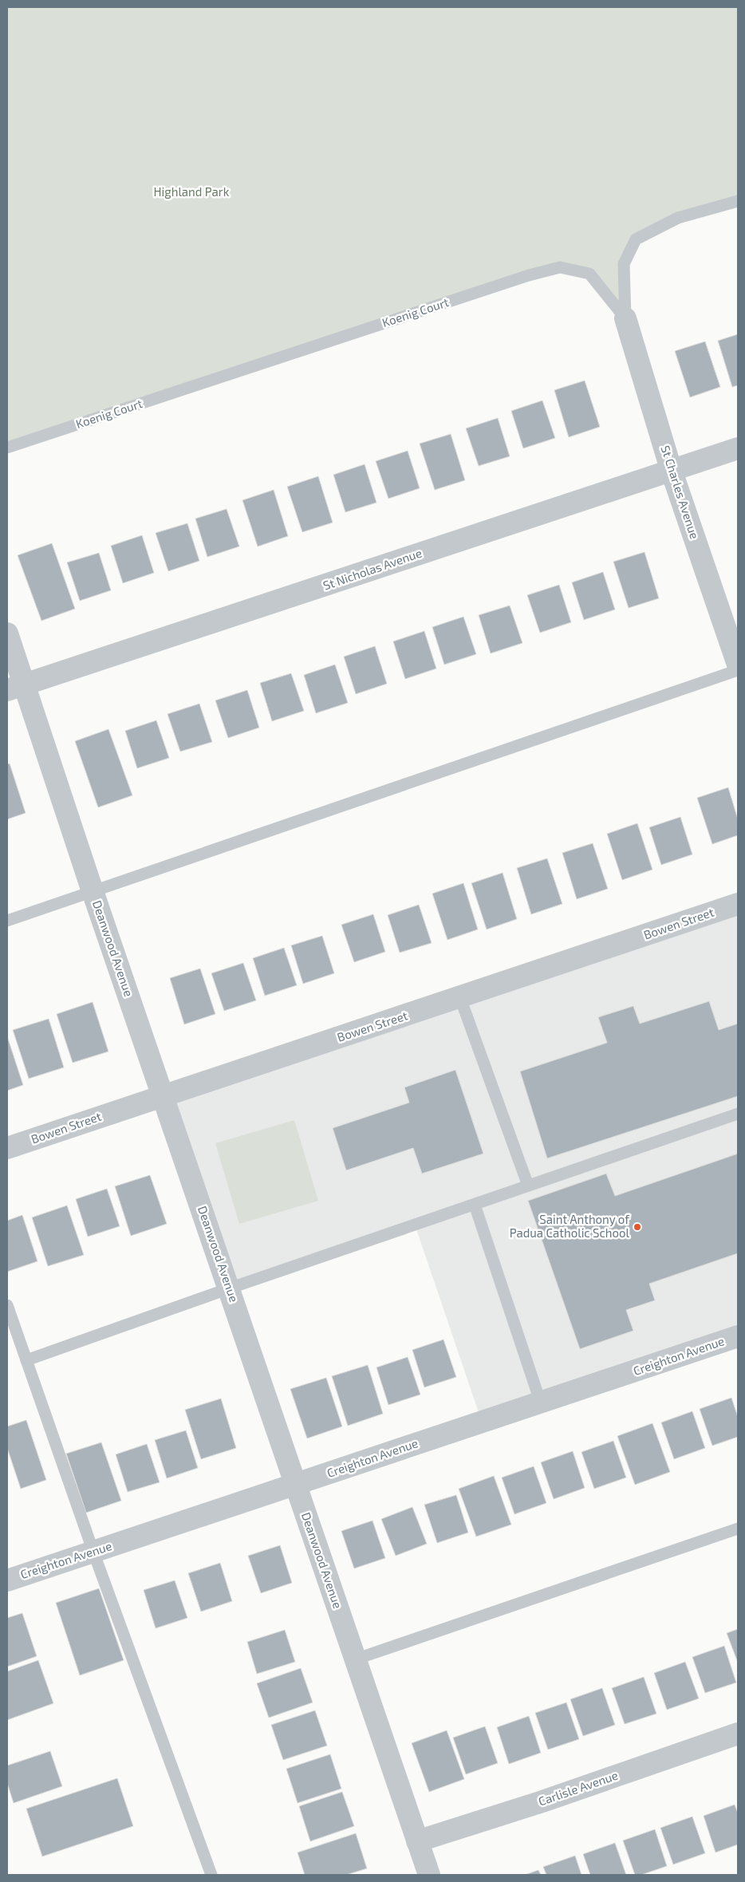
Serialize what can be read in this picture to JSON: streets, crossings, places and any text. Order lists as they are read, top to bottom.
{
  "streets": {
    "street": [
      "St Charles Avenue",
      "St Nicholas Avenue",
      "Bowen Street",
      "Deanwood Avenue",
      "Creighton Avenue",
      "Carlisle Avenue"
    ],
    "lane": ["Koenig Court"]
  },
  "crossings": [
    ["Koenig Court", "St Charles Avenue"],
    ["St Charles Avenue", "St Nicholas Avenue"],
    ["St Nicholas Avenue", "Deanwood Avenue"],
    ["Bowen Street", "Deanwood Avenue"],
    ["Deanwood Avenue", "Creighton Avenue"],
    ["Deanwood Avenue", "Carlisle Avenue"]
  ],
  "parks": ["Highland Park"],
  "places": ["Saint Anthony of Padua Catholic School"]
}
